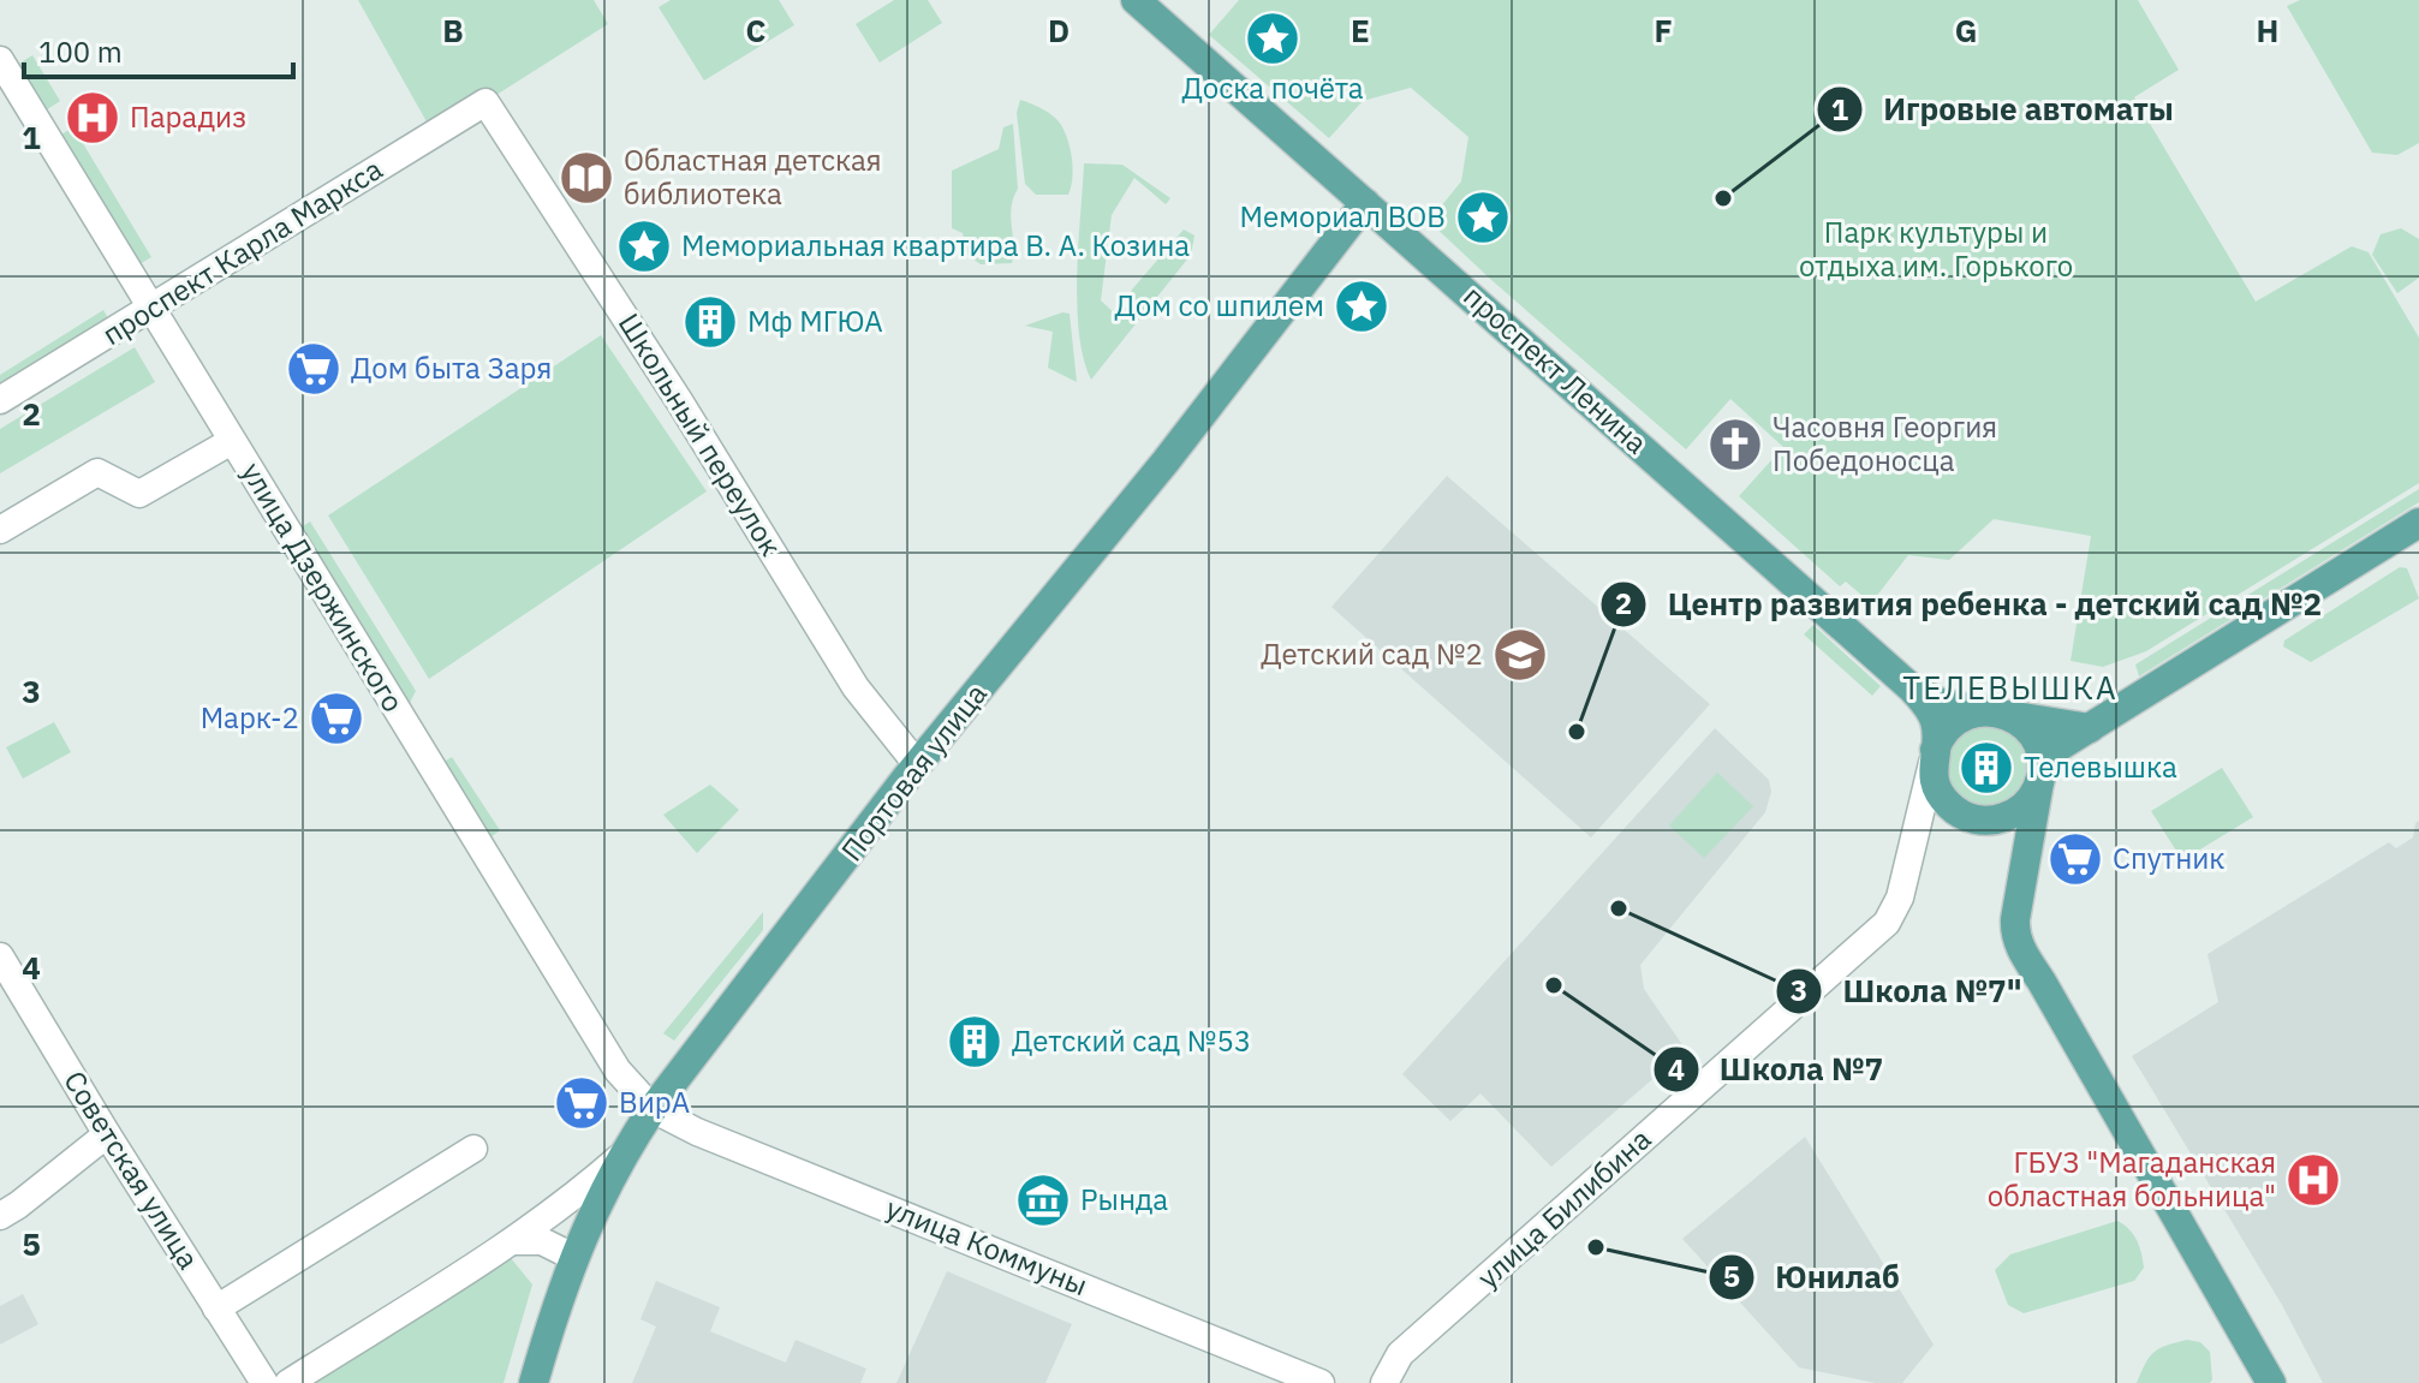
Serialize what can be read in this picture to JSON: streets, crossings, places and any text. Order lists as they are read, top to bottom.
{
  "streets": {
    "main road": ["проспект Ленина", "Портовая улица"],
    "street": [
      "проспект Карла Маркса",
      "Школьный переулок",
      "улица Дзержинского",
      "Советская улица",
      "улица Билибина",
      "улица Коммуны"
    ]
  },
  "crossings": [
    ["проспект Карла Маркса", "Школьный переулок"],
    ["проспект Карла Маркса", "улица Дзержинского"],
    ["проспект Ленина", "Портовая улица"],
    ["проспект Ленина", "улица Билибина"],
    ["Школьный переулок", "Портовая улица"],
    ["улица Дзержинского", "Портовая улица"],
    ["улица Дзержинского", "улица Коммуны"],
    ["Портовая улица", "улица Коммуны"]
  ],
  "districts": ["ТЕЛЕВЫШКА"],
  "parks": ["Парк культуры и отдыха им. Горького"],
  "places": {
    "place": [
      "Доска почёта",
      "Мемориал ВОВ",
      "Мемориальная квартира В. А. Козина",
      "Дом со шпилем"
    ],
    "hospital": ["Парадиз", "ГБУЗ \"Магаданская областная больница\""],
    "library": ["Областная детская библиотека"],
    "other": [
      "Игровые автоматы",
      "Центр развития ребенка - детский сад №2",
      "Школа №7\"",
      "Школа №7",
      "Юнилаб"
    ],
    "building": ["Мф МГЮА", "Телевышка", "Детский сад №53"],
    "supermarket": [
      "Дом быта Заря",
      "Марк-2",
      "Спутник",
      "ВирА"
    ],
    "church": ["Часовня Георгия Победоносца"],
    "school or university": ["Детский сад №2"],
    "museum": ["Рында"]
  },
  "scale_bar": "100 m",
  "grid": {
    "columns": [
      "B",
      "C",
      "D",
      "E",
      "F",
      "G",
      "H"
    ],
    "rows": [
      "1",
      "2",
      "3",
      "4",
      "5"
    ]
  }
}
